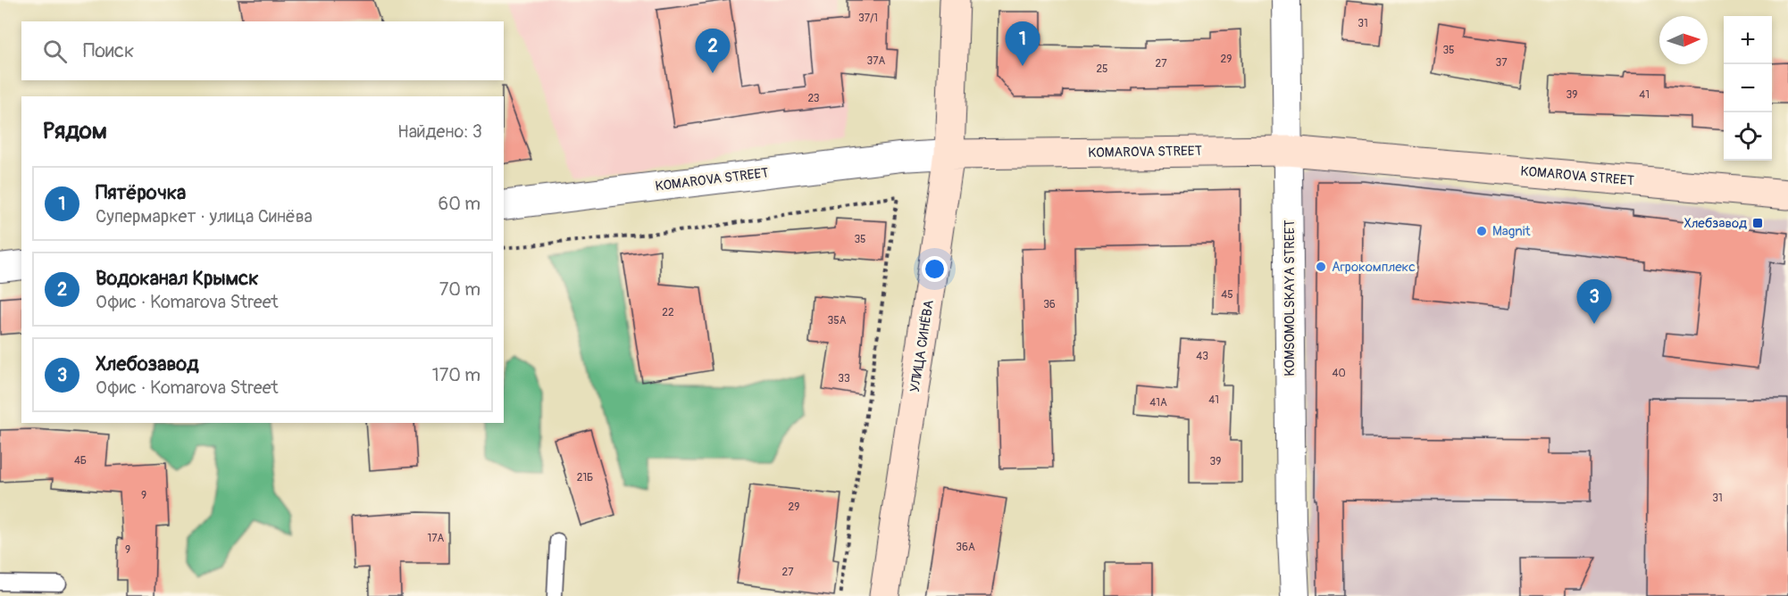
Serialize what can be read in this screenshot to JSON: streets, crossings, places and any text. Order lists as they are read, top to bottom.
{
  "streets": {
    "main road": ["KOMAROVA STREET", "УЛИЦА СИНЁВА"],
    "street": ["KOMSOMOLSKAYA STREET"]
  },
  "crossings": [
    ["KOMAROVA STREET", "KOMSOMOLSKAYA STREET"],
    ["KOMAROVA STREET", "УЛИЦА СИНЁВА"]
  ],
  "places": {
    "transit": ["Хлебзавод"],
    "other": ["Magnit", "Агрокомплекс"]
  },
  "house_numbers": [
    "37/1",
    "31",
    "35",
    "29",
    "37А",
    "37",
    "27",
    "25",
    "39",
    "41",
    "23",
    "35",
    "45",
    "36",
    "22",
    "35А",
    "43",
    "40",
    "33",
    "41",
    "41А",
    "4Б",
    "39",
    "21Б",
    "9",
    "31",
    "29",
    "17А",
    "36А",
    "9",
    "27"
  ],
  "north": "right",
  "page": {
    "map_buttons": ["+", "−"],
    "pins": ["1", "2", "3"],
    "search": "Поиск",
    "heading": ["Рядом", "Найдено: 3"],
    "list": [
      {
        "mark": "1",
        "name": "Пятёрочка",
        "note": "Супермаркет · улица Синёва",
        "value": "60 m"
      },
      {
        "mark": "2",
        "name": "Водоканал Крымск",
        "note": "Офис · Komarova Street",
        "value": "70 m"
      },
      {
        "mark": "3",
        "name": "Хлебозавод",
        "note": "Офис · Komarova Street",
        "value": "170 m"
      }
    ]
  }
}
